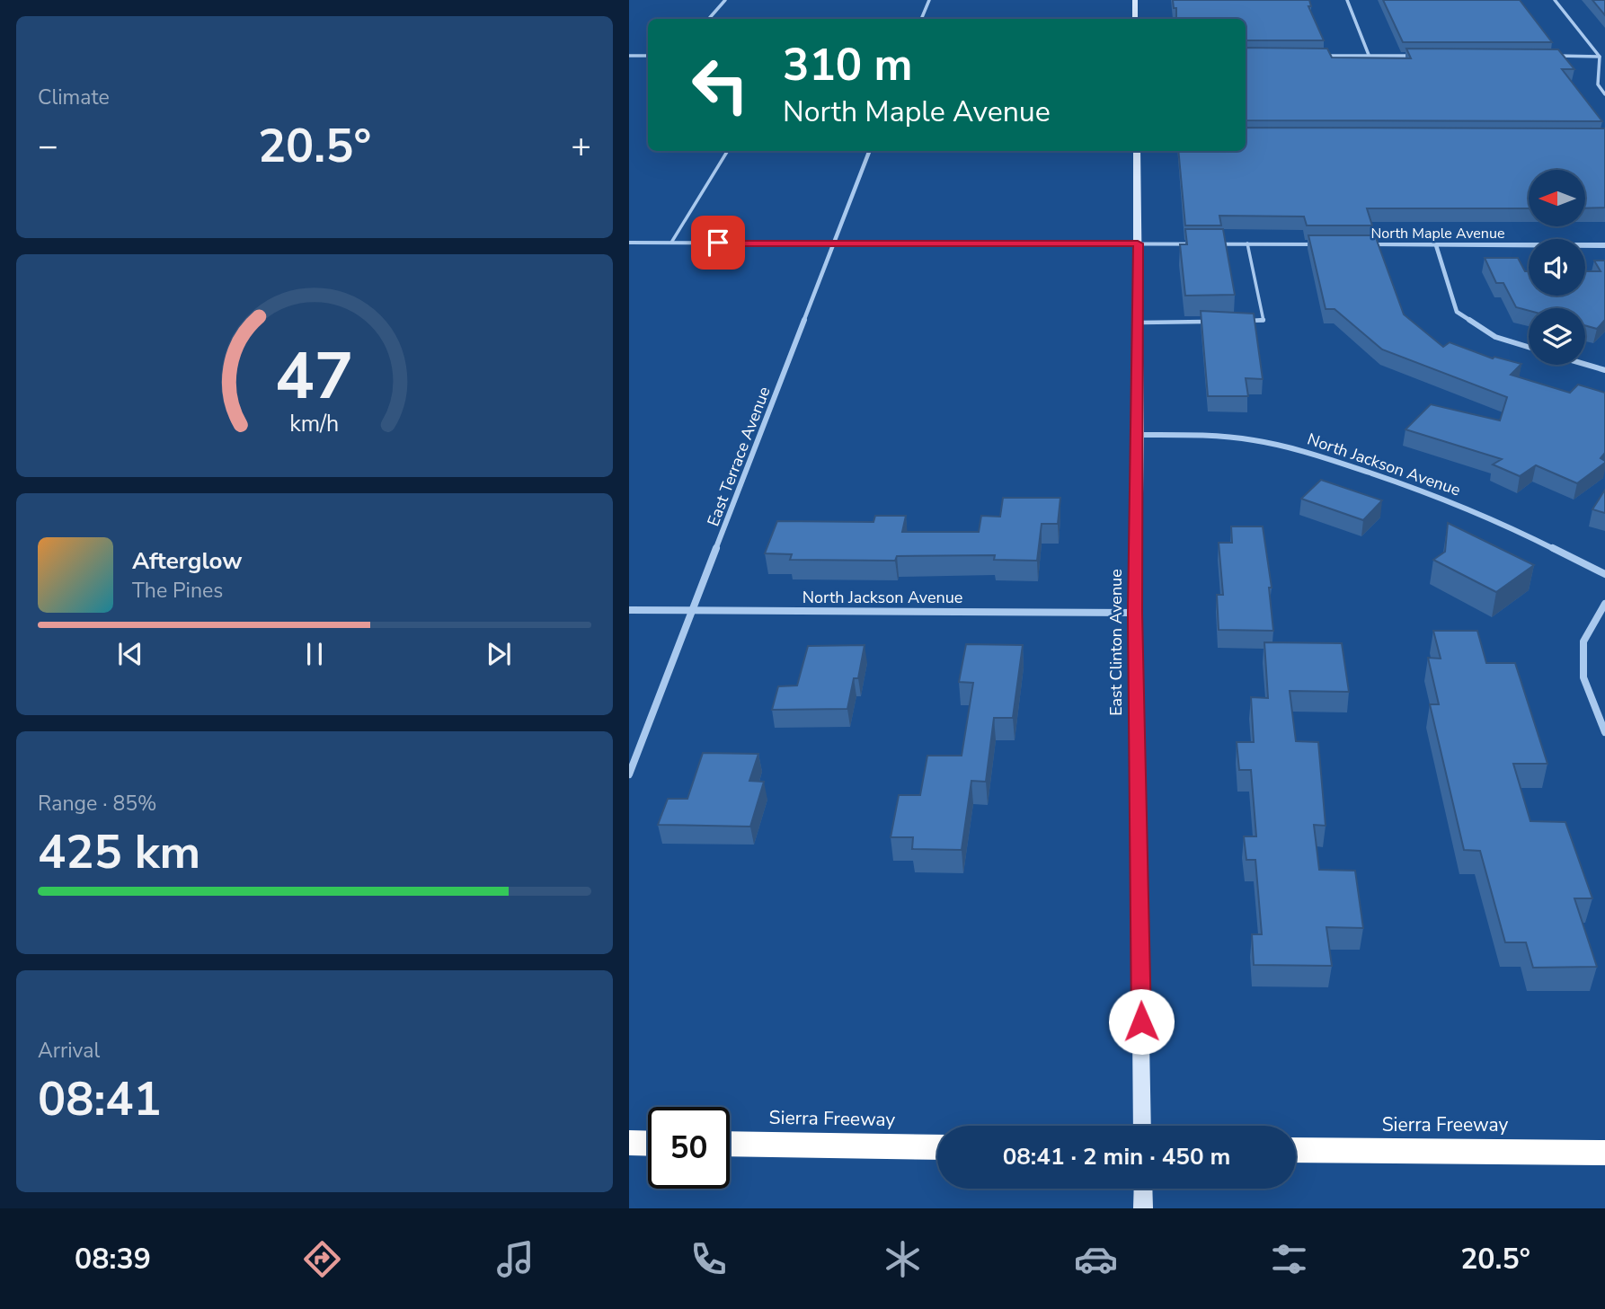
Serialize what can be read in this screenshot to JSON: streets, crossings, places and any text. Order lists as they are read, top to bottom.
{
  "streets": {
    "highway": ["Sierra Freeway"],
    "main road": ["East Clinton Avenue"],
    "street": ["North Maple Avenue", "East Terrace Avenue", "North Jackson Avenue"]
  },
  "crossings": [
    ["East Terrace Avenue", "North Jackson Avenue"],
    ["North Jackson Avenue", "East Clinton Avenue"]
  ],
  "north": "left",
  "page": {
    "tile": [
      "Climate",
      ["Range · 85%", "425 km"],
      ["Arrival", "08:41"]
    ],
    "turn": ["310 m", "North Maple Avenue"],
    "heat": ["−", "20.5°", "+"],
    "song": ["Afterglow", "The Pines"],
    "limit": "50",
    "trip": "08:41 · 2 min · 450 m",
    "tabs": ["08:39", "20.5°"],
    "gauge": ["47", "km/h"]
  }
}
